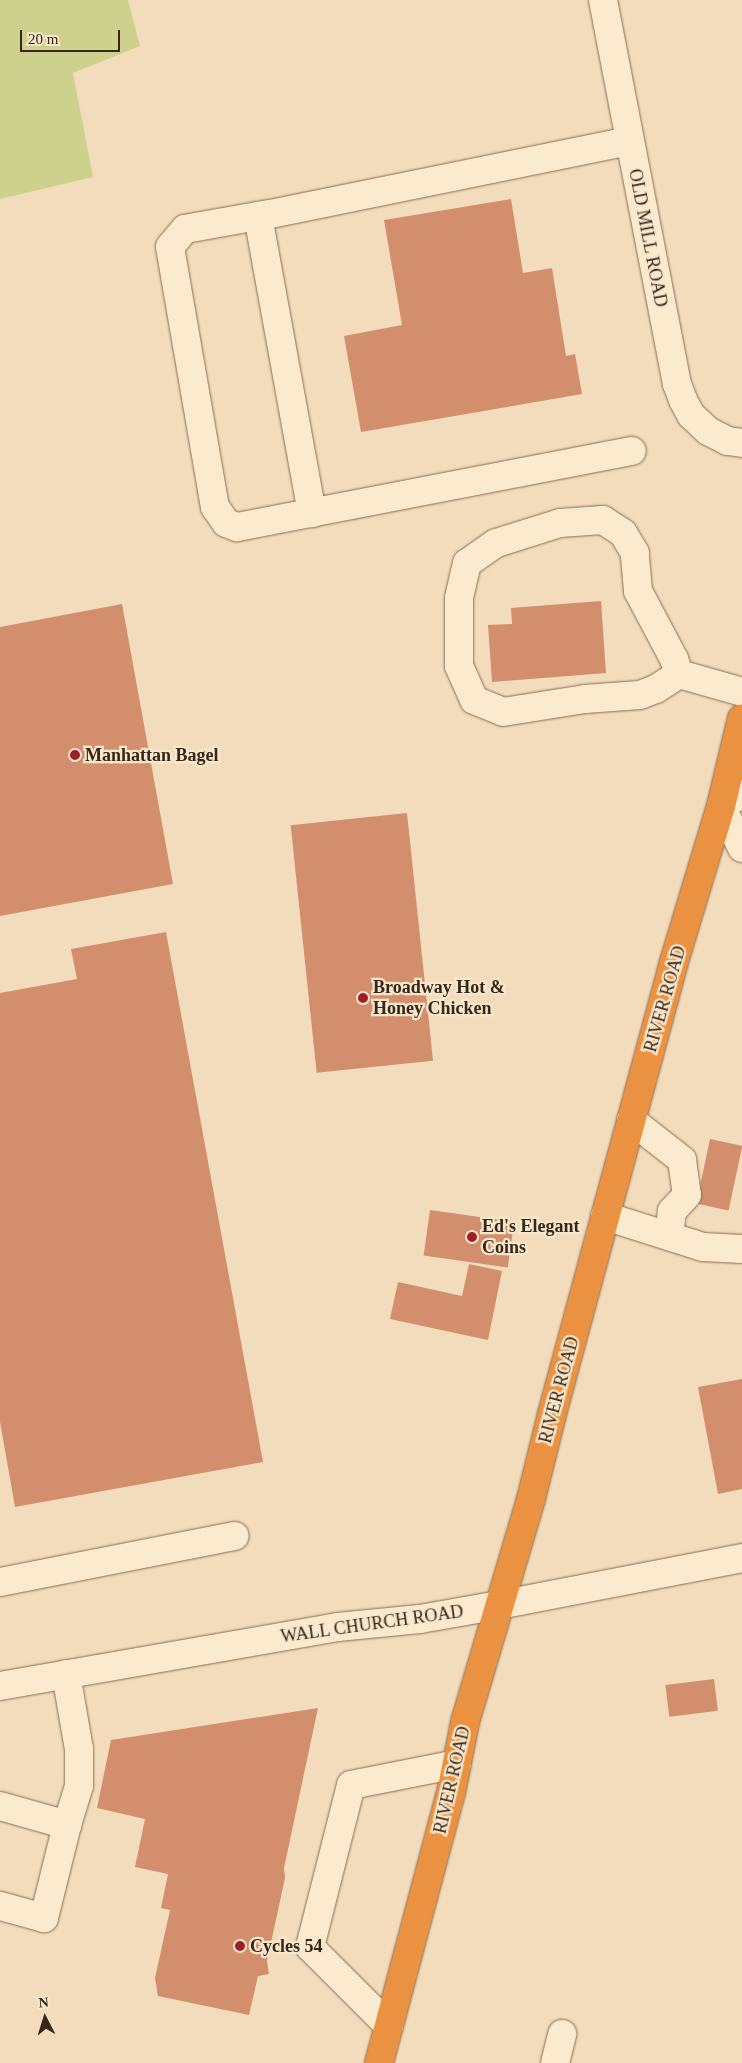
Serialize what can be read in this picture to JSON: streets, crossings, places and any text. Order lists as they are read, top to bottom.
{
  "streets": {
    "highway": ["RIVER ROAD"],
    "street": ["OLD MILL ROAD", "WALL CHURCH ROAD"]
  },
  "crossings": [
    ["RIVER ROAD", "WALL CHURCH ROAD"]
  ],
  "places": [
    "Manhattan Bagel",
    "Broadway Hot & Honey Chicken",
    "Ed's Elegant Coins",
    "Cycles 54"
  ],
  "scale_bar": "20 m",
  "north": "top"
}
